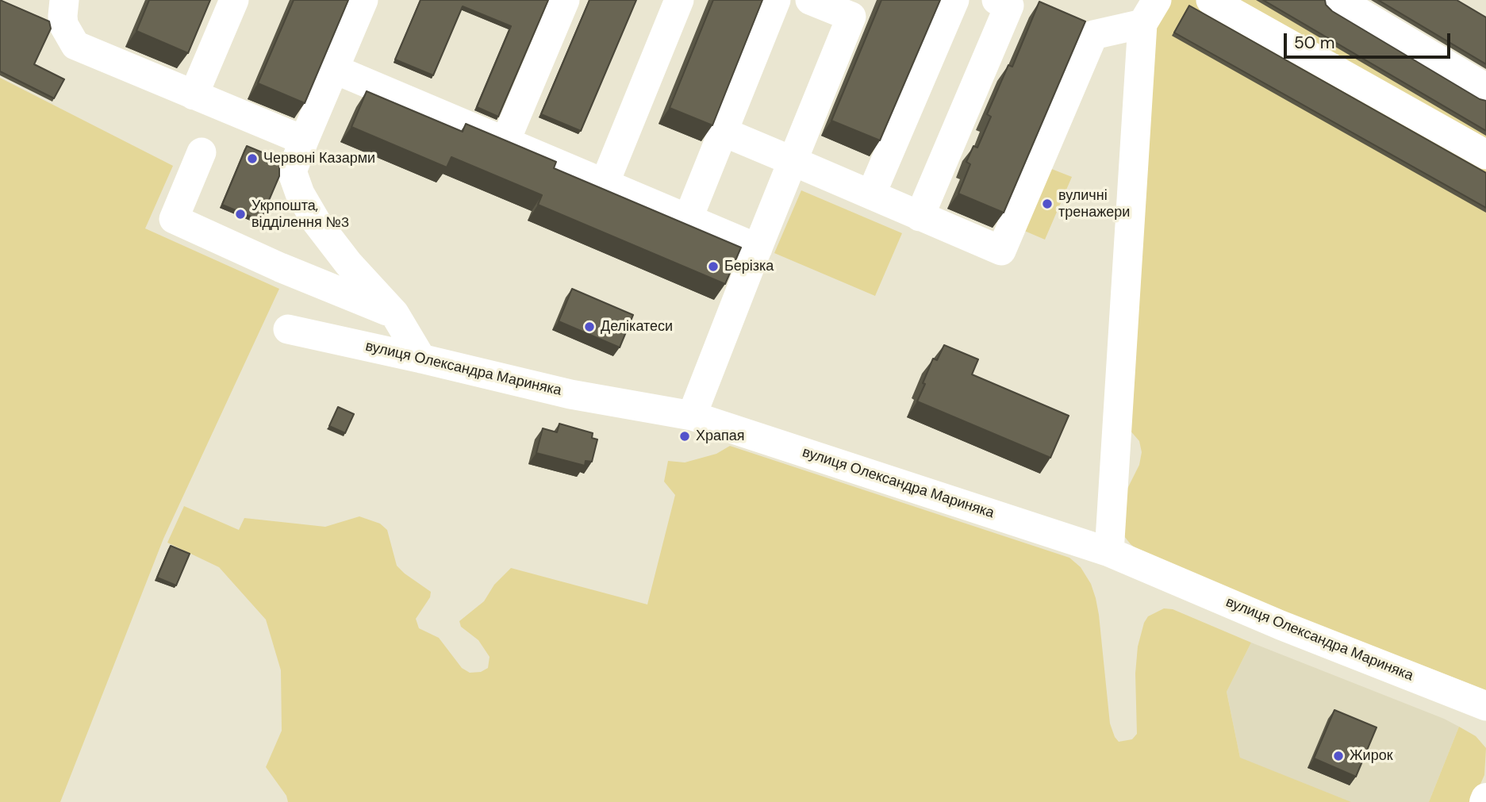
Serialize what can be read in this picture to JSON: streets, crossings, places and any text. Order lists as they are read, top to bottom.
{
  "streets": {
    "street": ["вулиця Олександра Мариняка"]
  },
  "places": [
    "Червоні Казарми",
    "вуличні тренажери",
    "Укрпошта, відділення №3",
    "Берізка",
    "Делікатеси",
    "Храпая",
    "Жирок"
  ],
  "scale_bar": "50 m"
}
